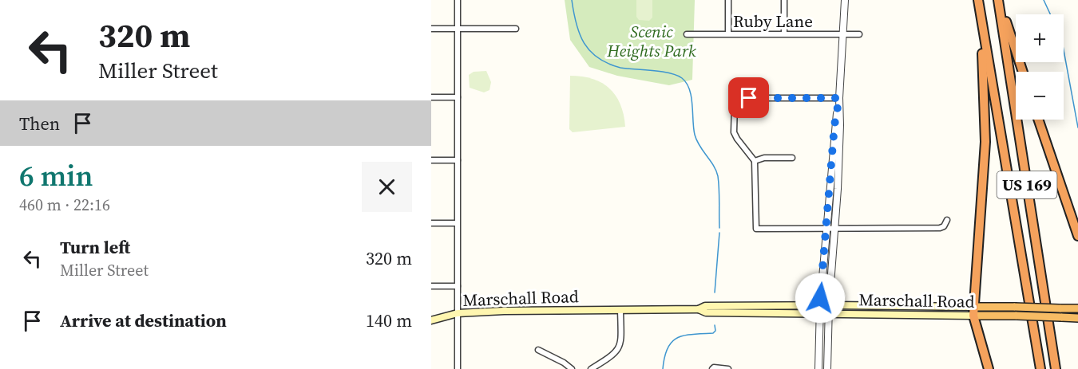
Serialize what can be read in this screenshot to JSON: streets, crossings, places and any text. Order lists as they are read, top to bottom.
{
  "streets": {
    "highway": ["US 169", "Marschall Road"],
    "street": ["Ruby Lane"]
  },
  "parks": ["Scenic Heights Park"],
  "page": {
    "turn": ["320 m", "Miller Street"],
    "map_buttons": ["+", "−"],
    "then": "Then",
    "heading": ["6 min", "460 m · 22:16"],
    "list": [
      {
        "name": "Turn left",
        "note": "Miller Street",
        "value": "320 m"
      },
      {
        "name": "Arrive at destination",
        "value": "140 m"
      }
    ]
  }
}
